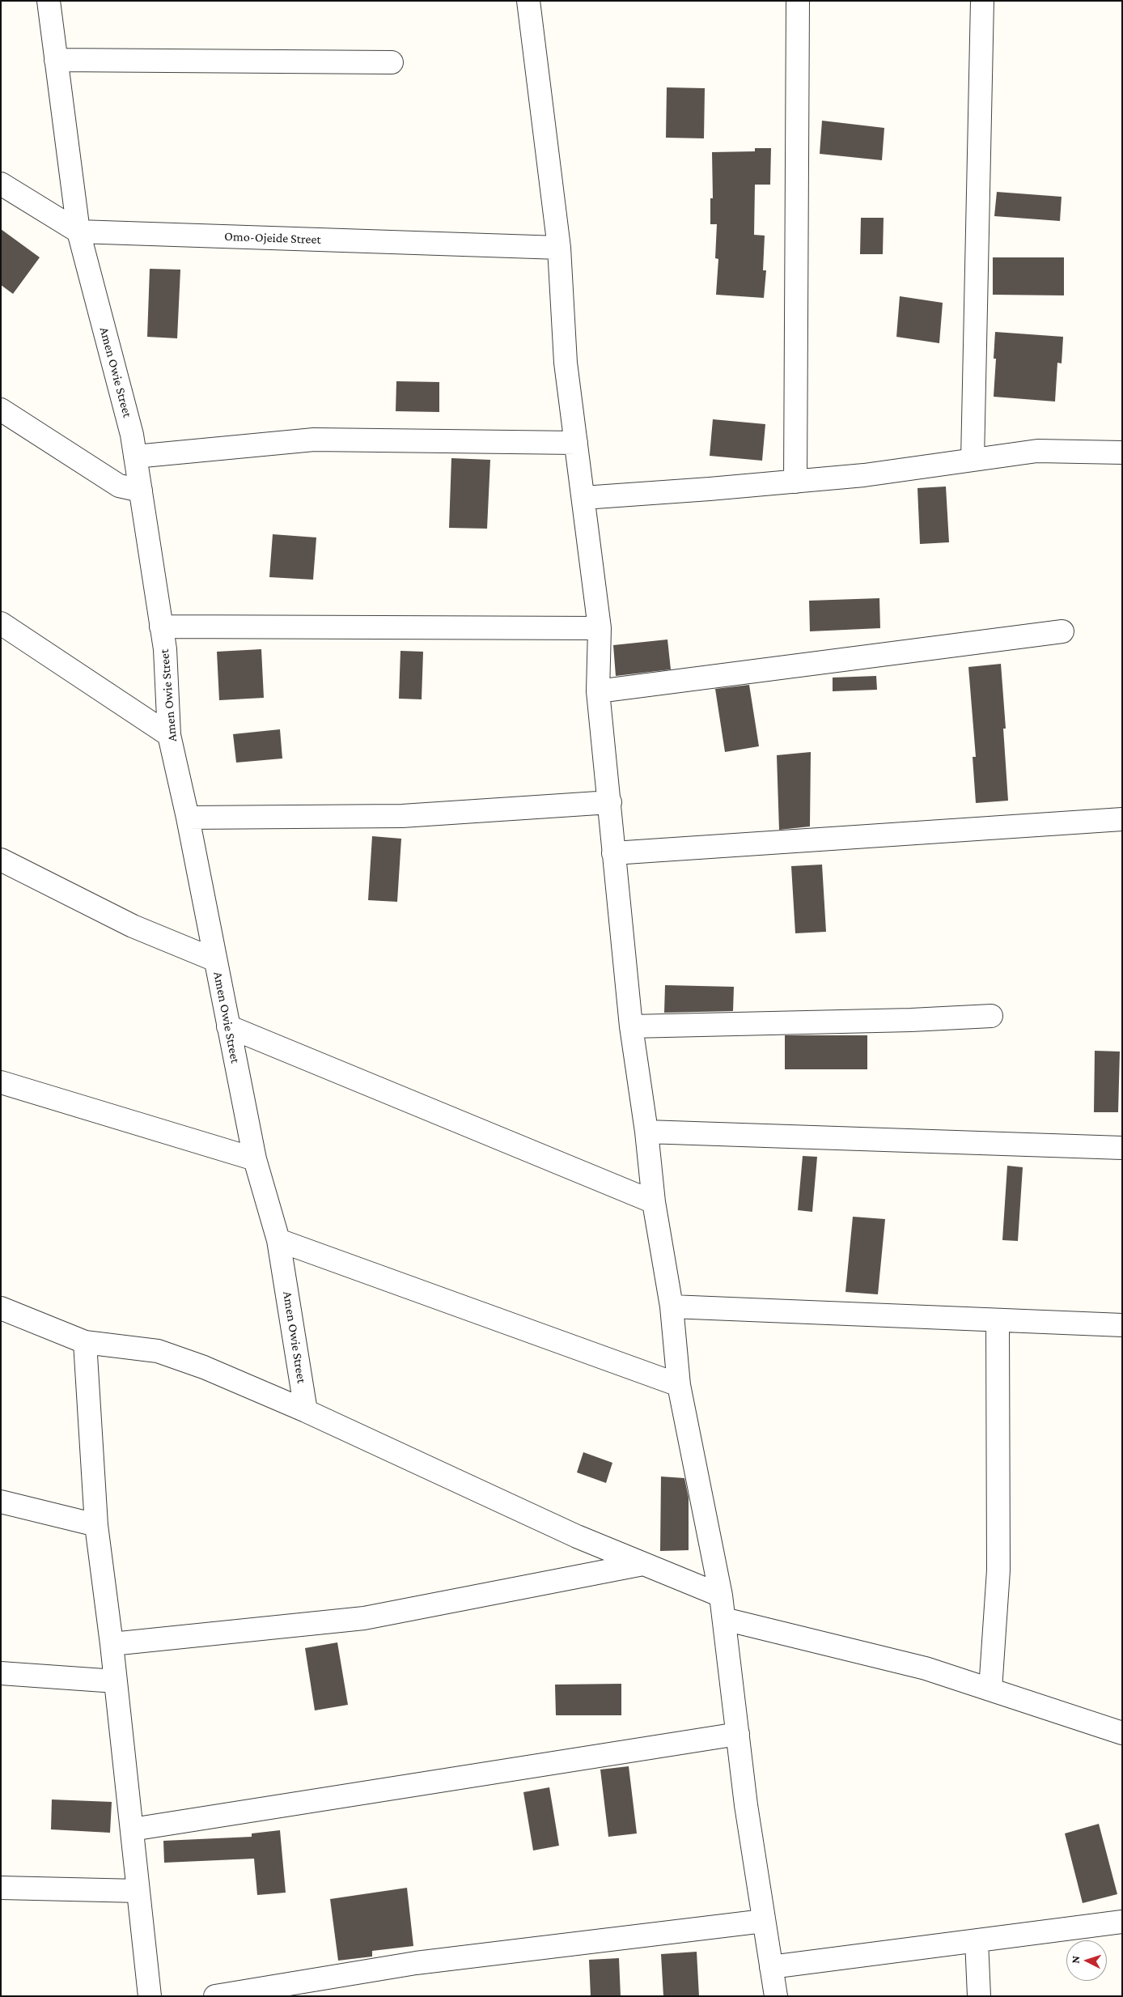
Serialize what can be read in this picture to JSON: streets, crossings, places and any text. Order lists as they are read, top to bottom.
{
  "streets": {
    "street": ["Omo-Ojeide Street", "Amen Owie Street"]
  },
  "crossings": [
    ["Omo-Ojeide Street", "Amen Owie Street"]
  ],
  "north": "left"
}
